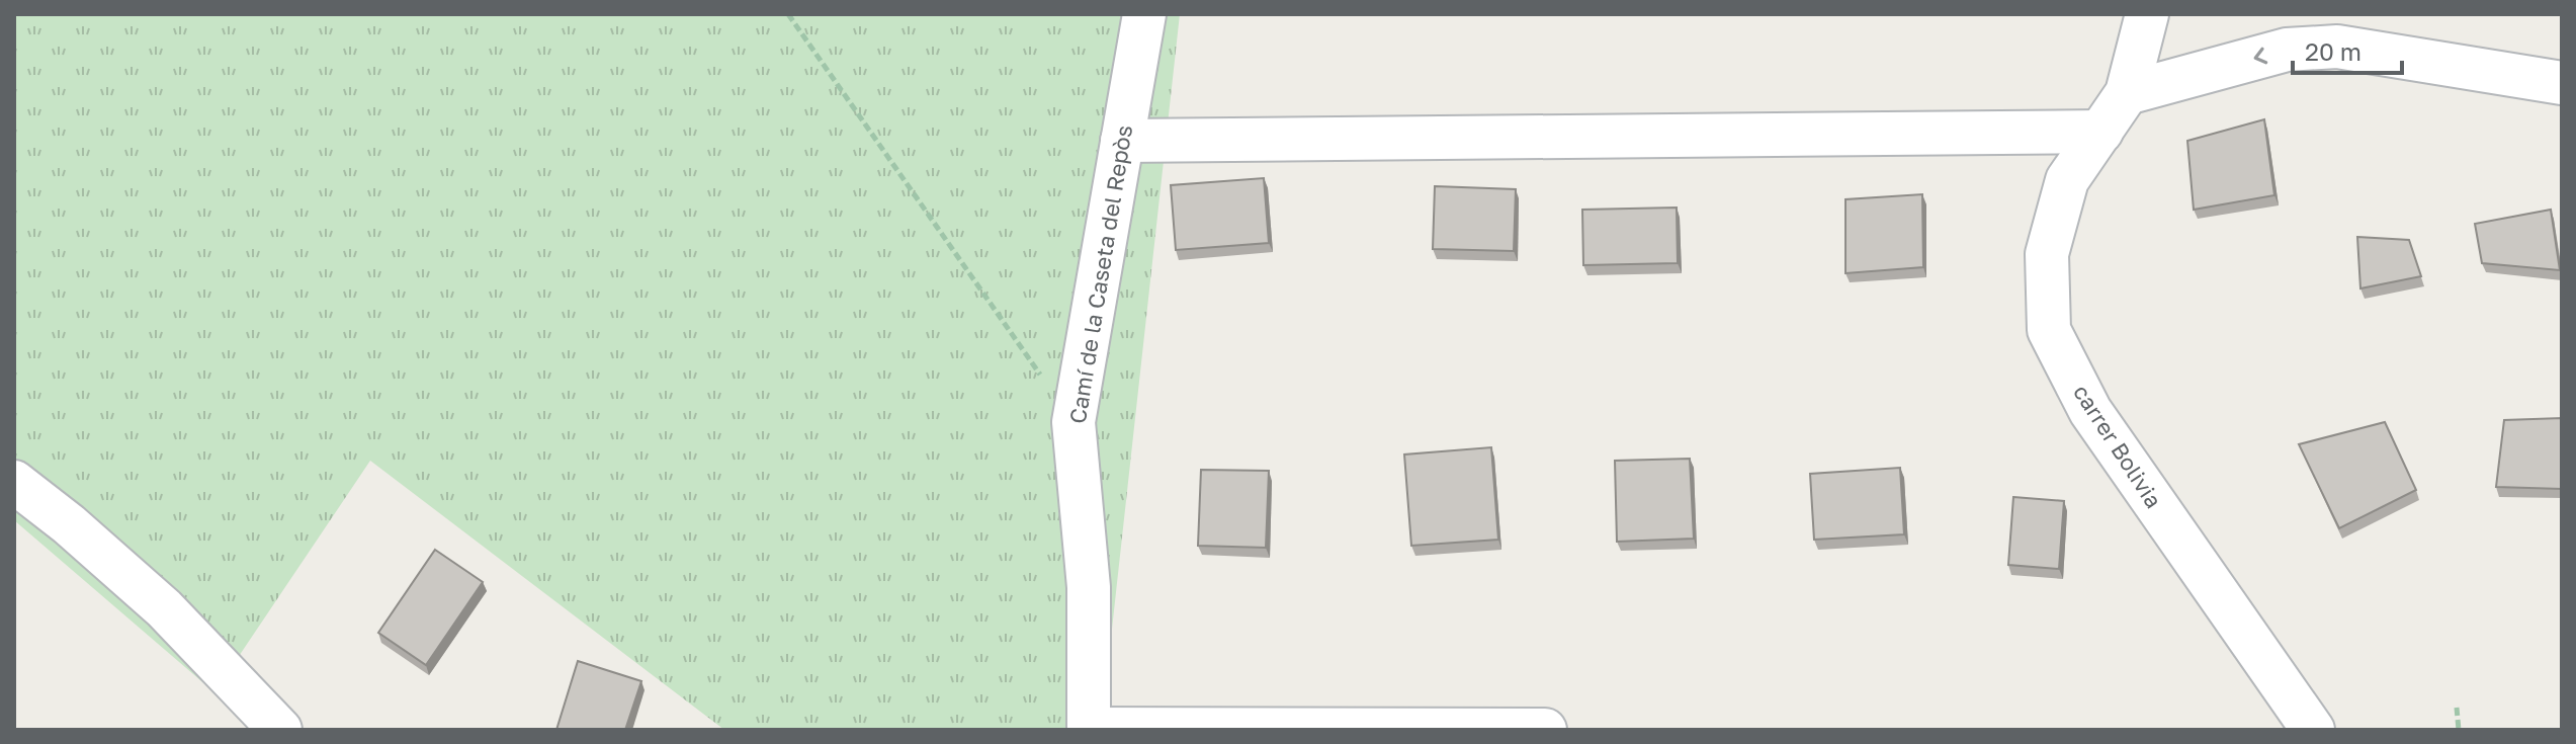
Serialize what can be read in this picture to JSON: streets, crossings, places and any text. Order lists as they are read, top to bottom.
{
  "streets": {
    "street": ["Camí de la Caseta del Repòs", "carrer Bolivia"]
  },
  "scale_bar": "20 m"
}
